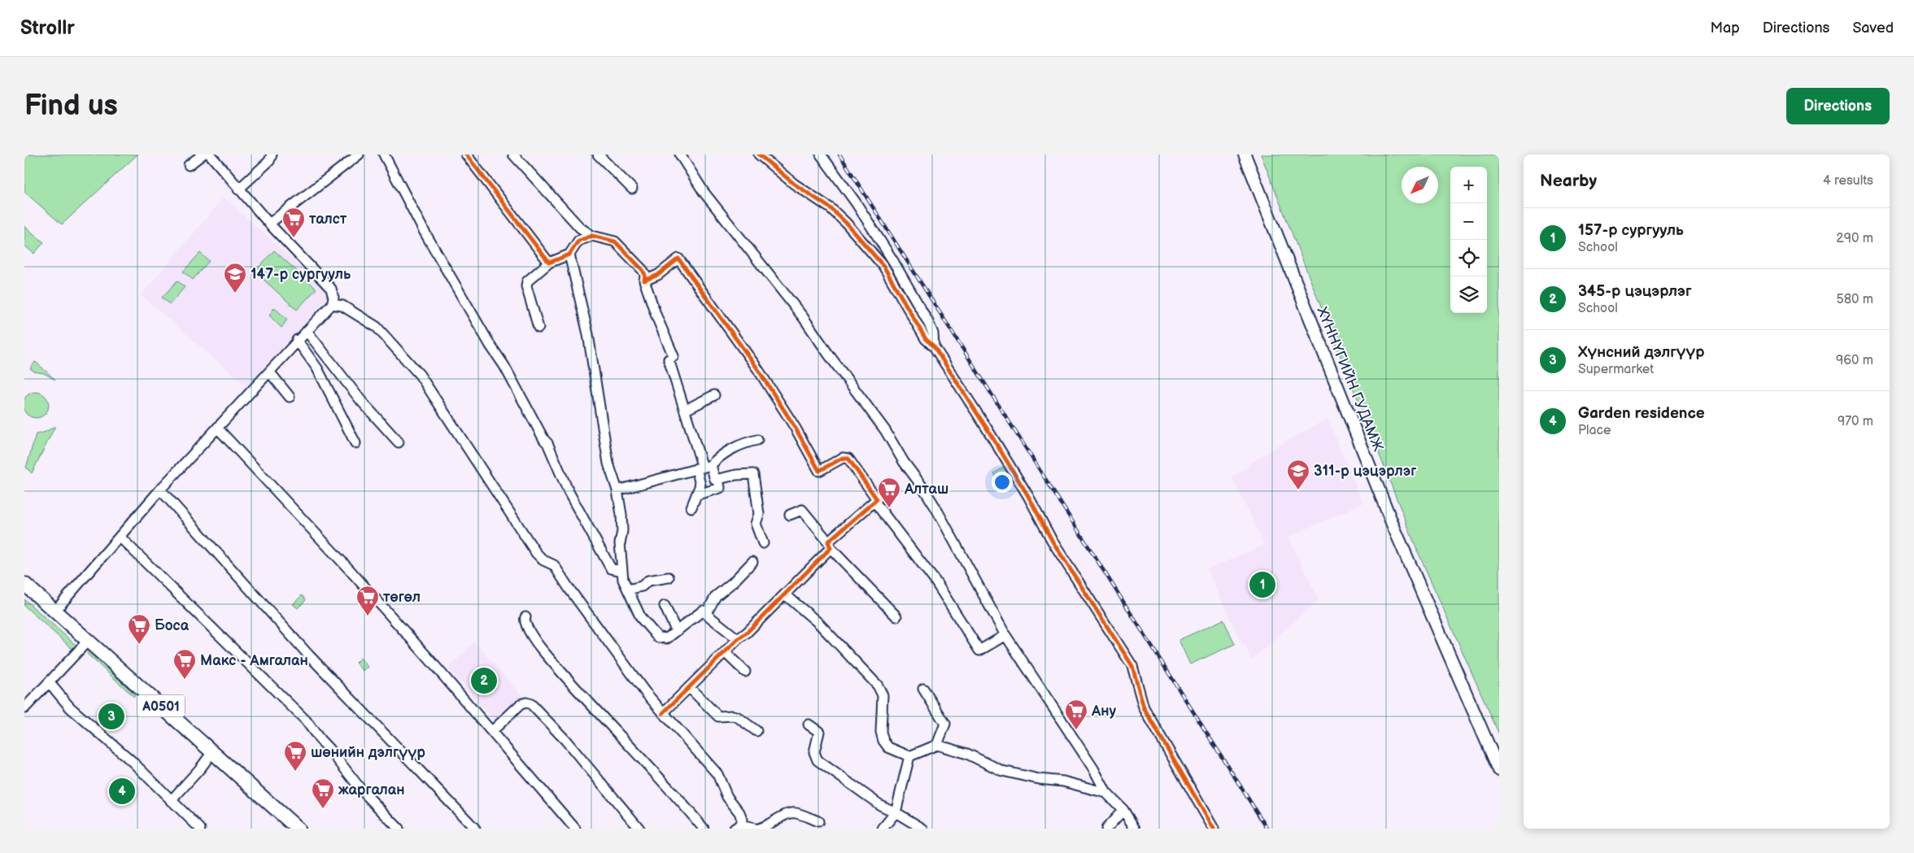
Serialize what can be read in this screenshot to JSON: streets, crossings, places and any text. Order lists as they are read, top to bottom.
{
  "streets": {
    "highway": ["A0501"],
    "main road": ["ХҮННҮГИЙН ГУДАМЖ"]
  },
  "places": {
    "supermarket": [
      "талст",
      "Алташ",
      "төгөл",
      "Боса",
      "Макс - Амгалан",
      "Ану",
      "шөнийн дэлгүүр",
      "жаргалан"
    ],
    "school or university": ["147-р сургууль", "311-р цэцэрлэг"]
  },
  "north": "bottom left",
  "page": {
    "header": "Strollr",
    "nav": ["Map", "Directions", "Saved"],
    "buttons": "Directions",
    "title": "Find us",
    "heading": ["Nearby", "4 results"],
    "map_buttons": ["+", "−"],
    "list": [
      {
        "mark": "1",
        "name": "157-р сургууль",
        "note": "School",
        "value": "290 m"
      },
      {
        "mark": "2",
        "name": "345-р цэцэрлэг",
        "note": "School",
        "value": "580 m"
      },
      {
        "mark": "3",
        "name": "Хүнсний дэлгүүр",
        "note": "Supermarket",
        "value": "960 m"
      },
      {
        "mark": "4",
        "name": "Garden residence",
        "note": "Place",
        "value": "970 m"
      }
    ],
    "pins": [
      "1",
      "2",
      "3",
      "4"
    ]
  }
}
